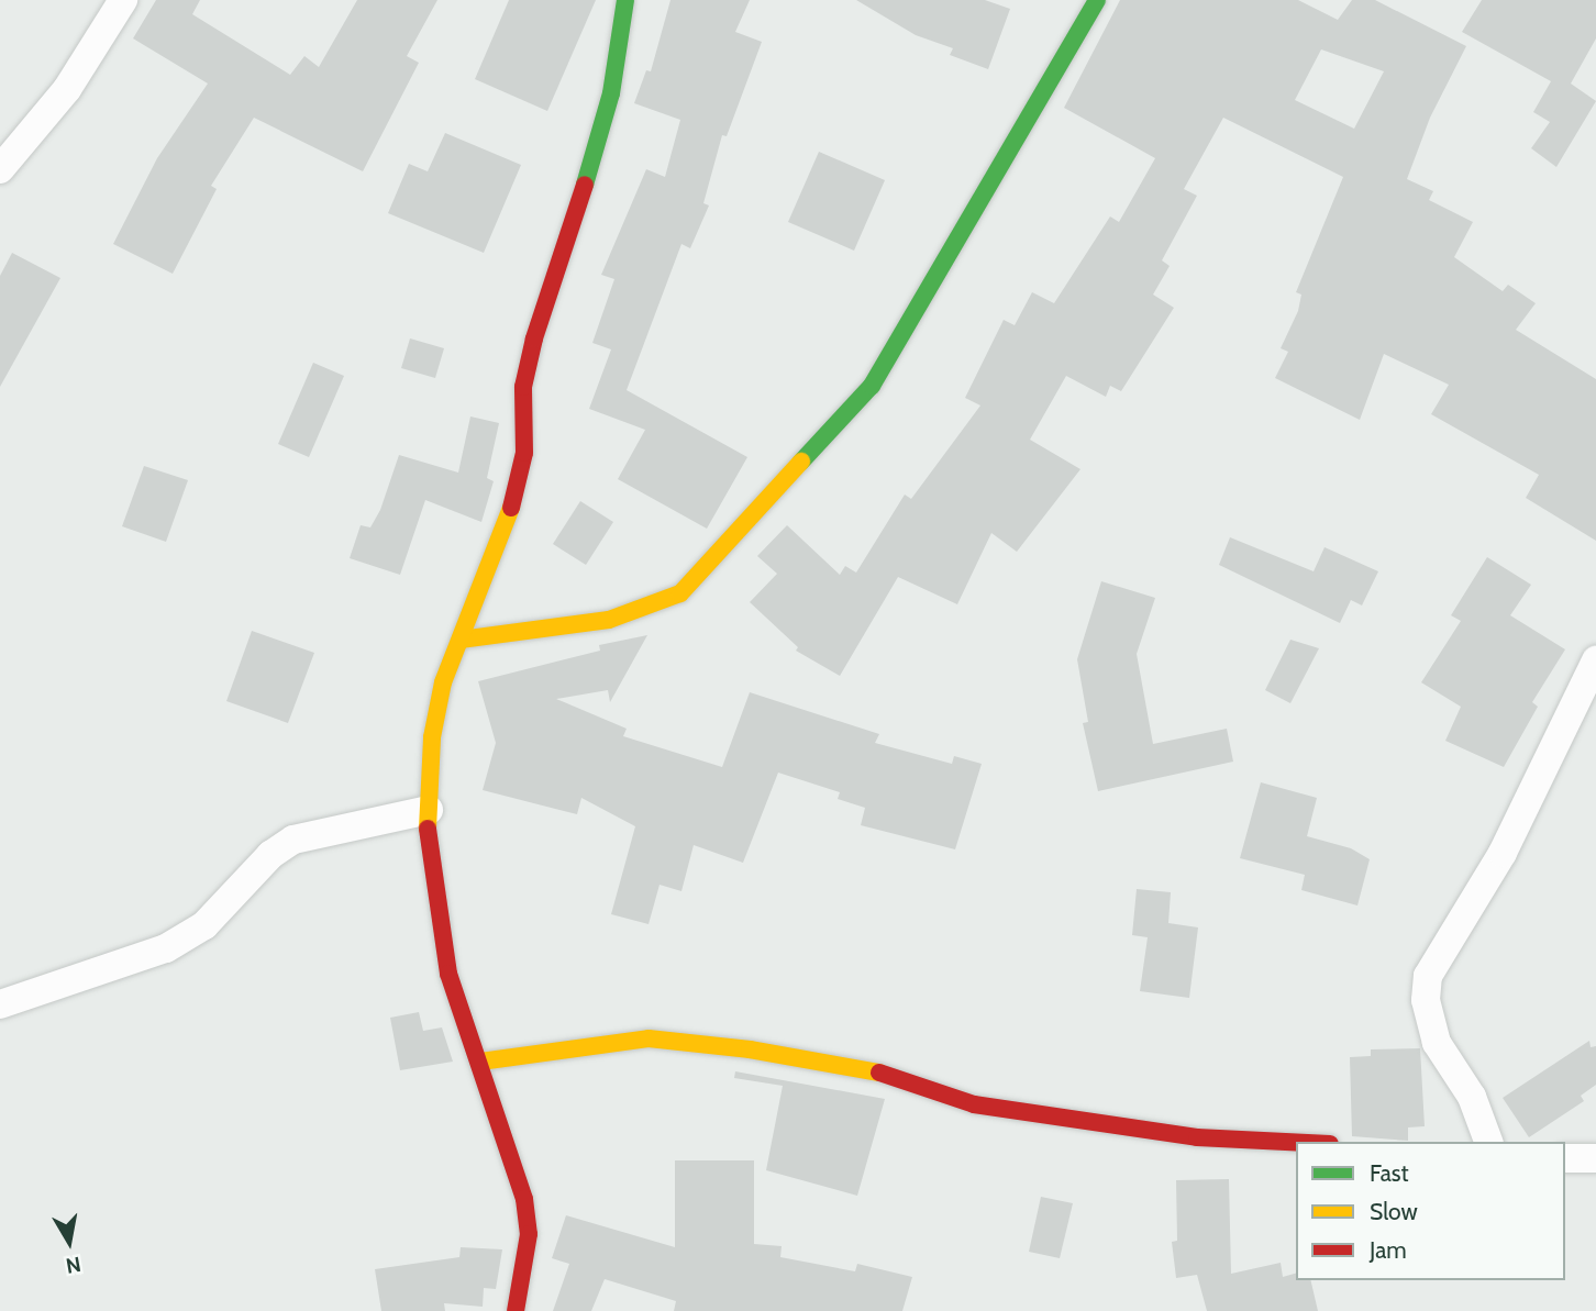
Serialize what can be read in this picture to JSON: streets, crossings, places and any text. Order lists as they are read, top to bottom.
{
  "legend": ["Fast", "Slow", "Jam"],
  "north": "bottom"
}
